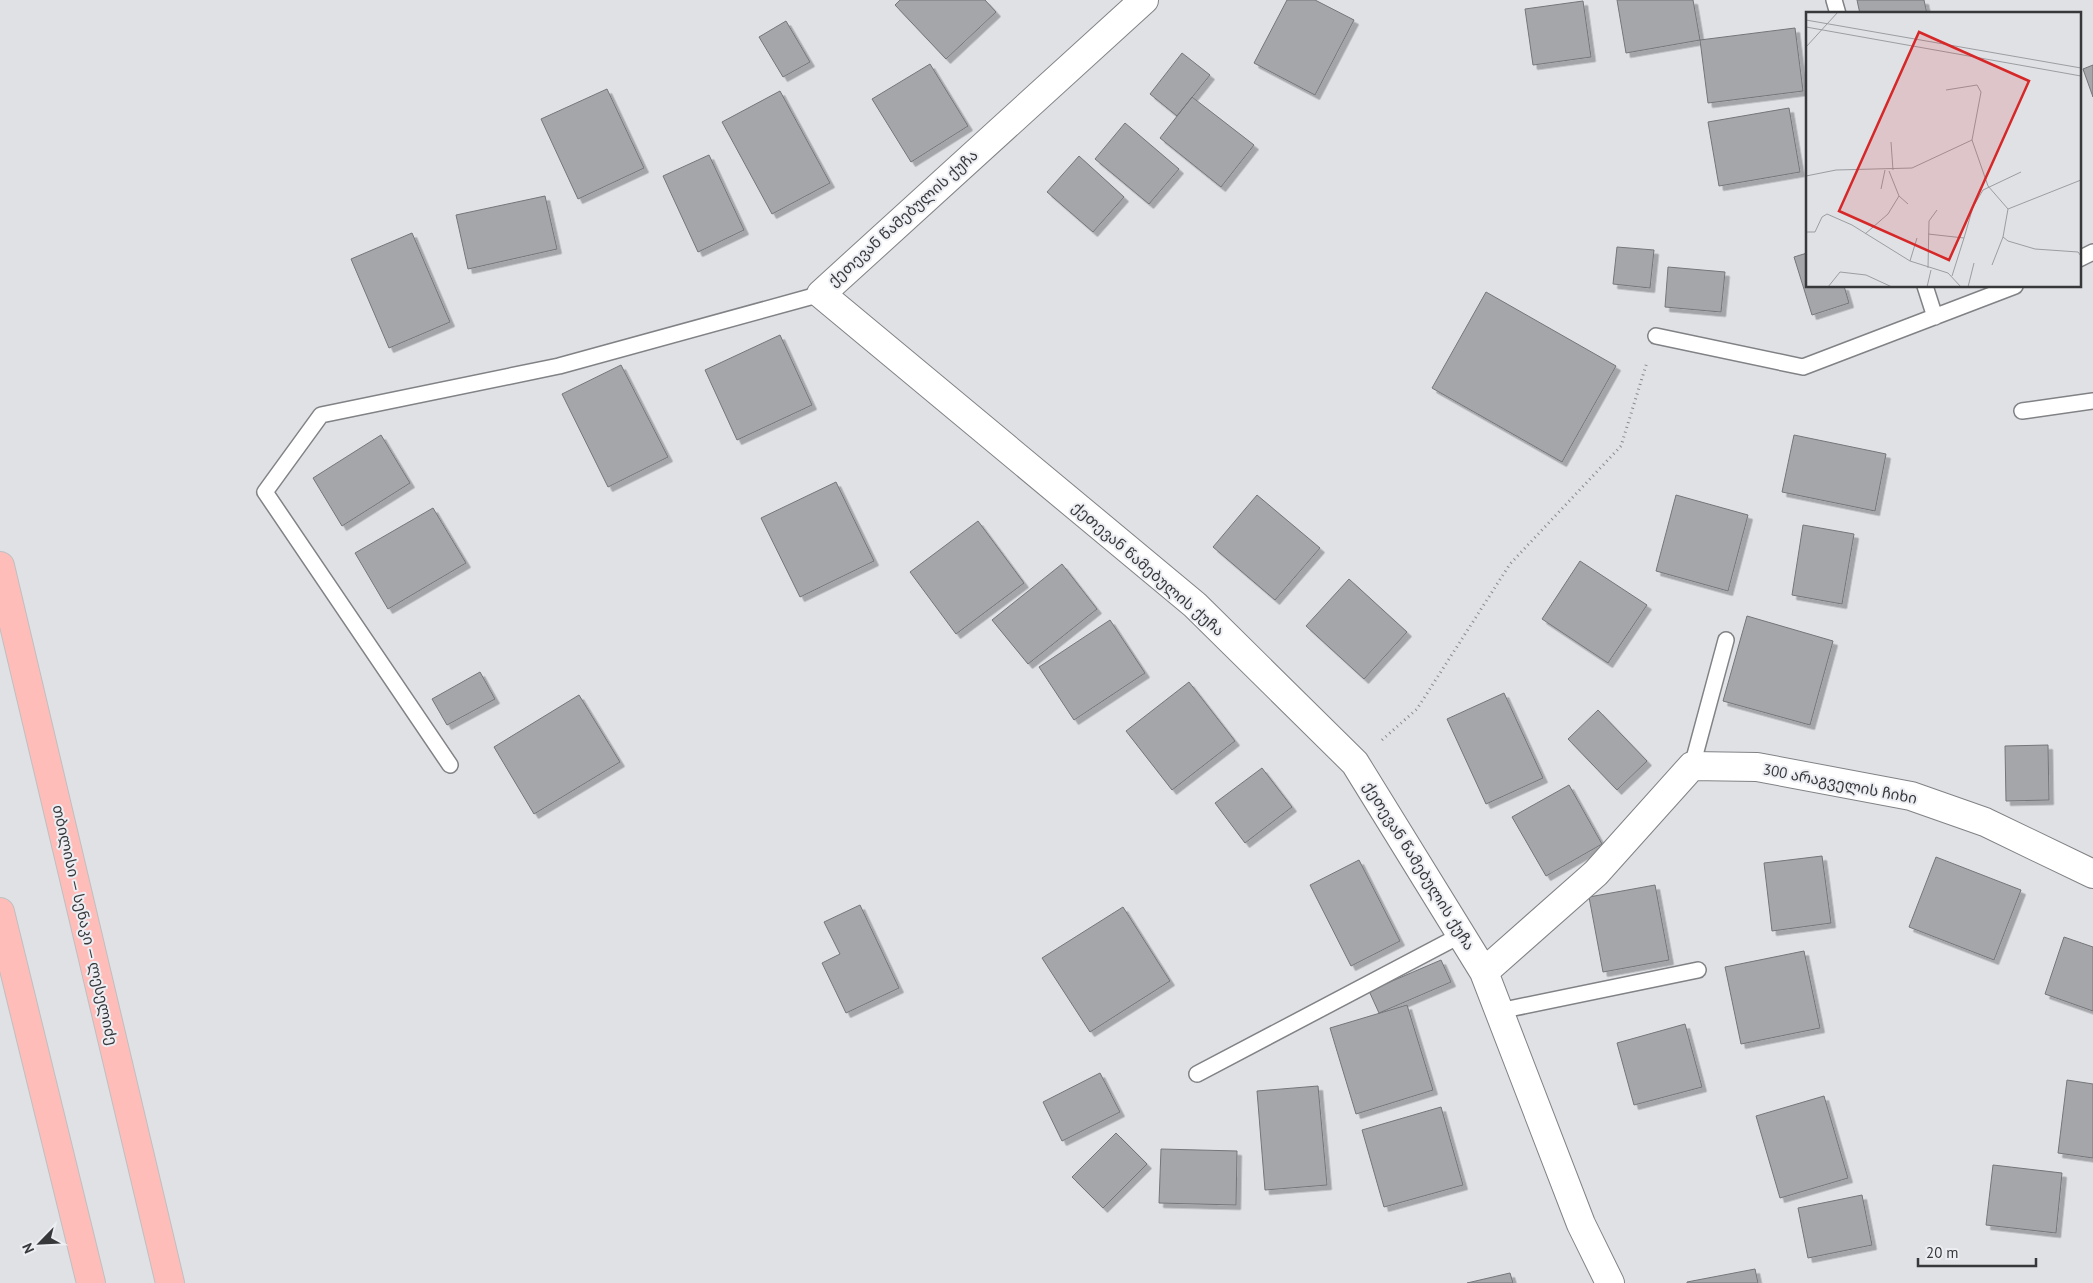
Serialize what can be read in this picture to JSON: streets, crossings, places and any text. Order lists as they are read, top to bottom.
{
  "streets": {
    "highway": ["თბილისი — სენაკი — ლესელიძე"],
    "street": ["ქეთევან წამებულის ქუჩა", "300 არაგველის ჩიხი"]
  },
  "scale_bar": "20 m",
  "north": "bottom left"
}
